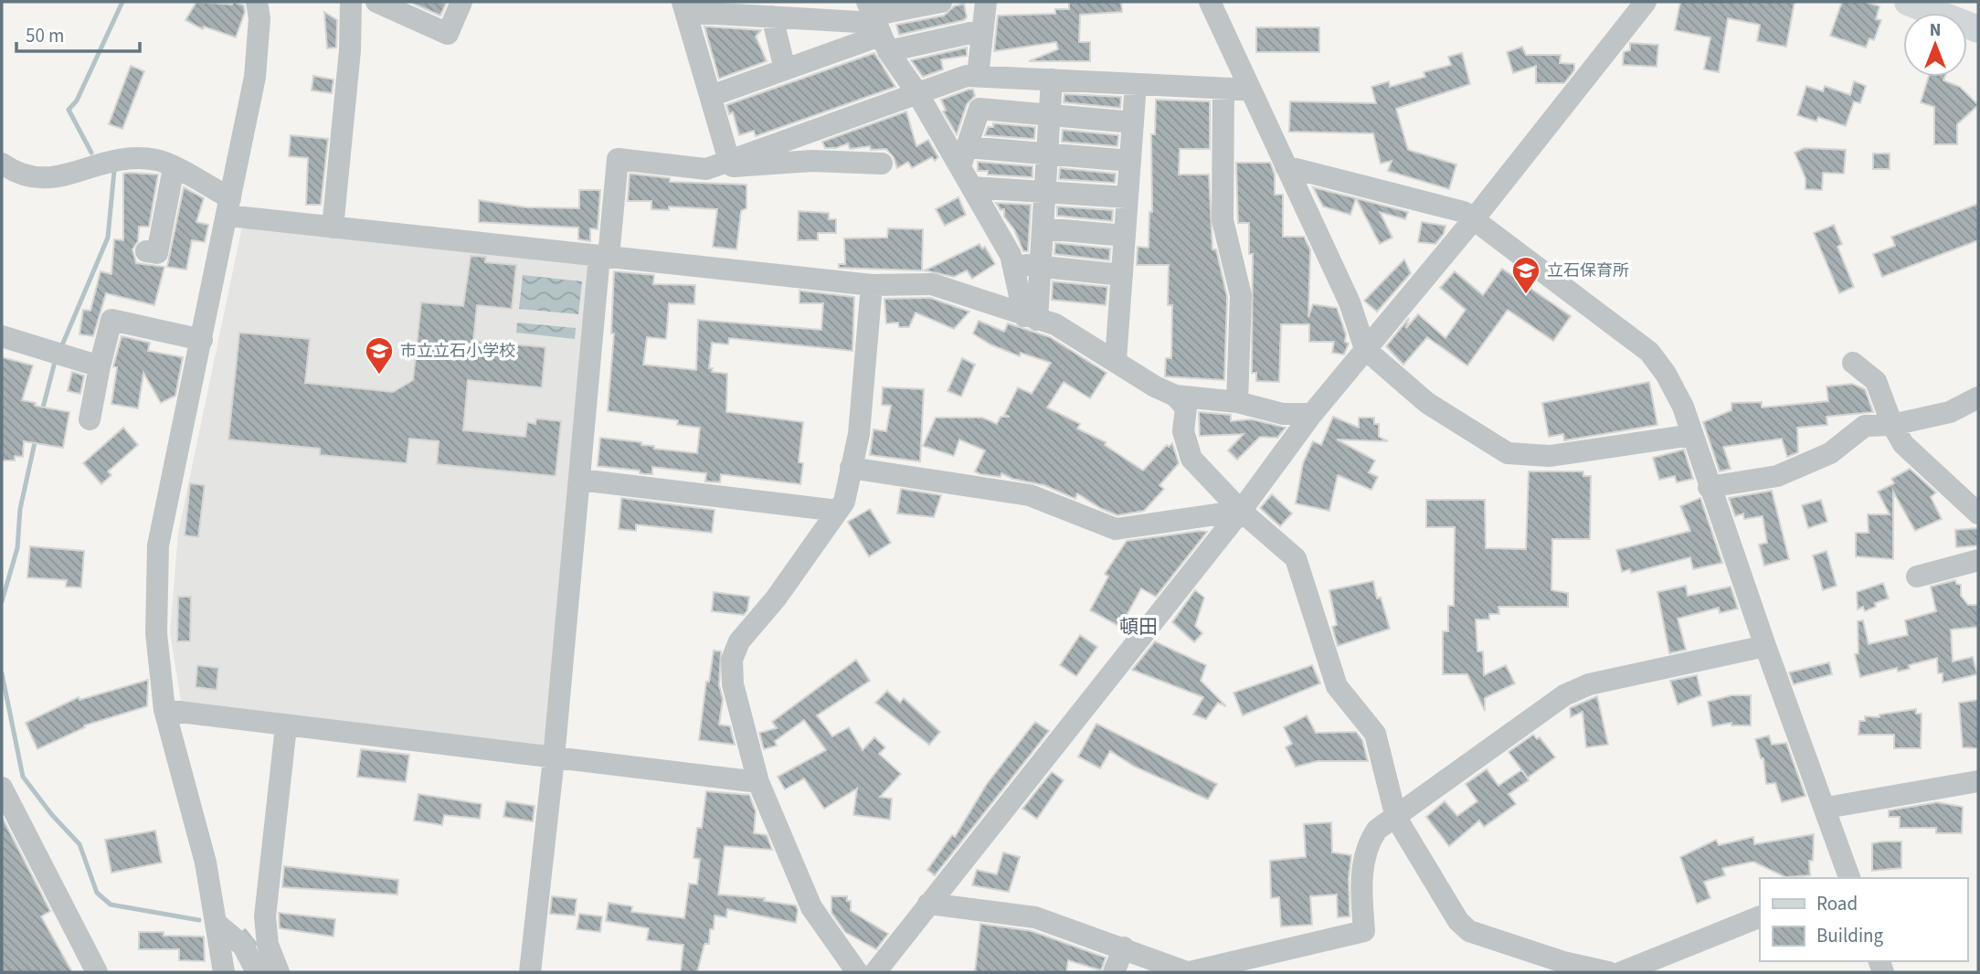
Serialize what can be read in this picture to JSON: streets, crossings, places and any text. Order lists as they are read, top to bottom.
{
  "districts": ["頓田"],
  "places": {
    "school or university": ["立石保育所", "市立立石小学校"]
  },
  "legend": ["Road", "Building"],
  "scale_bar": "50 m",
  "north": "top"
}
